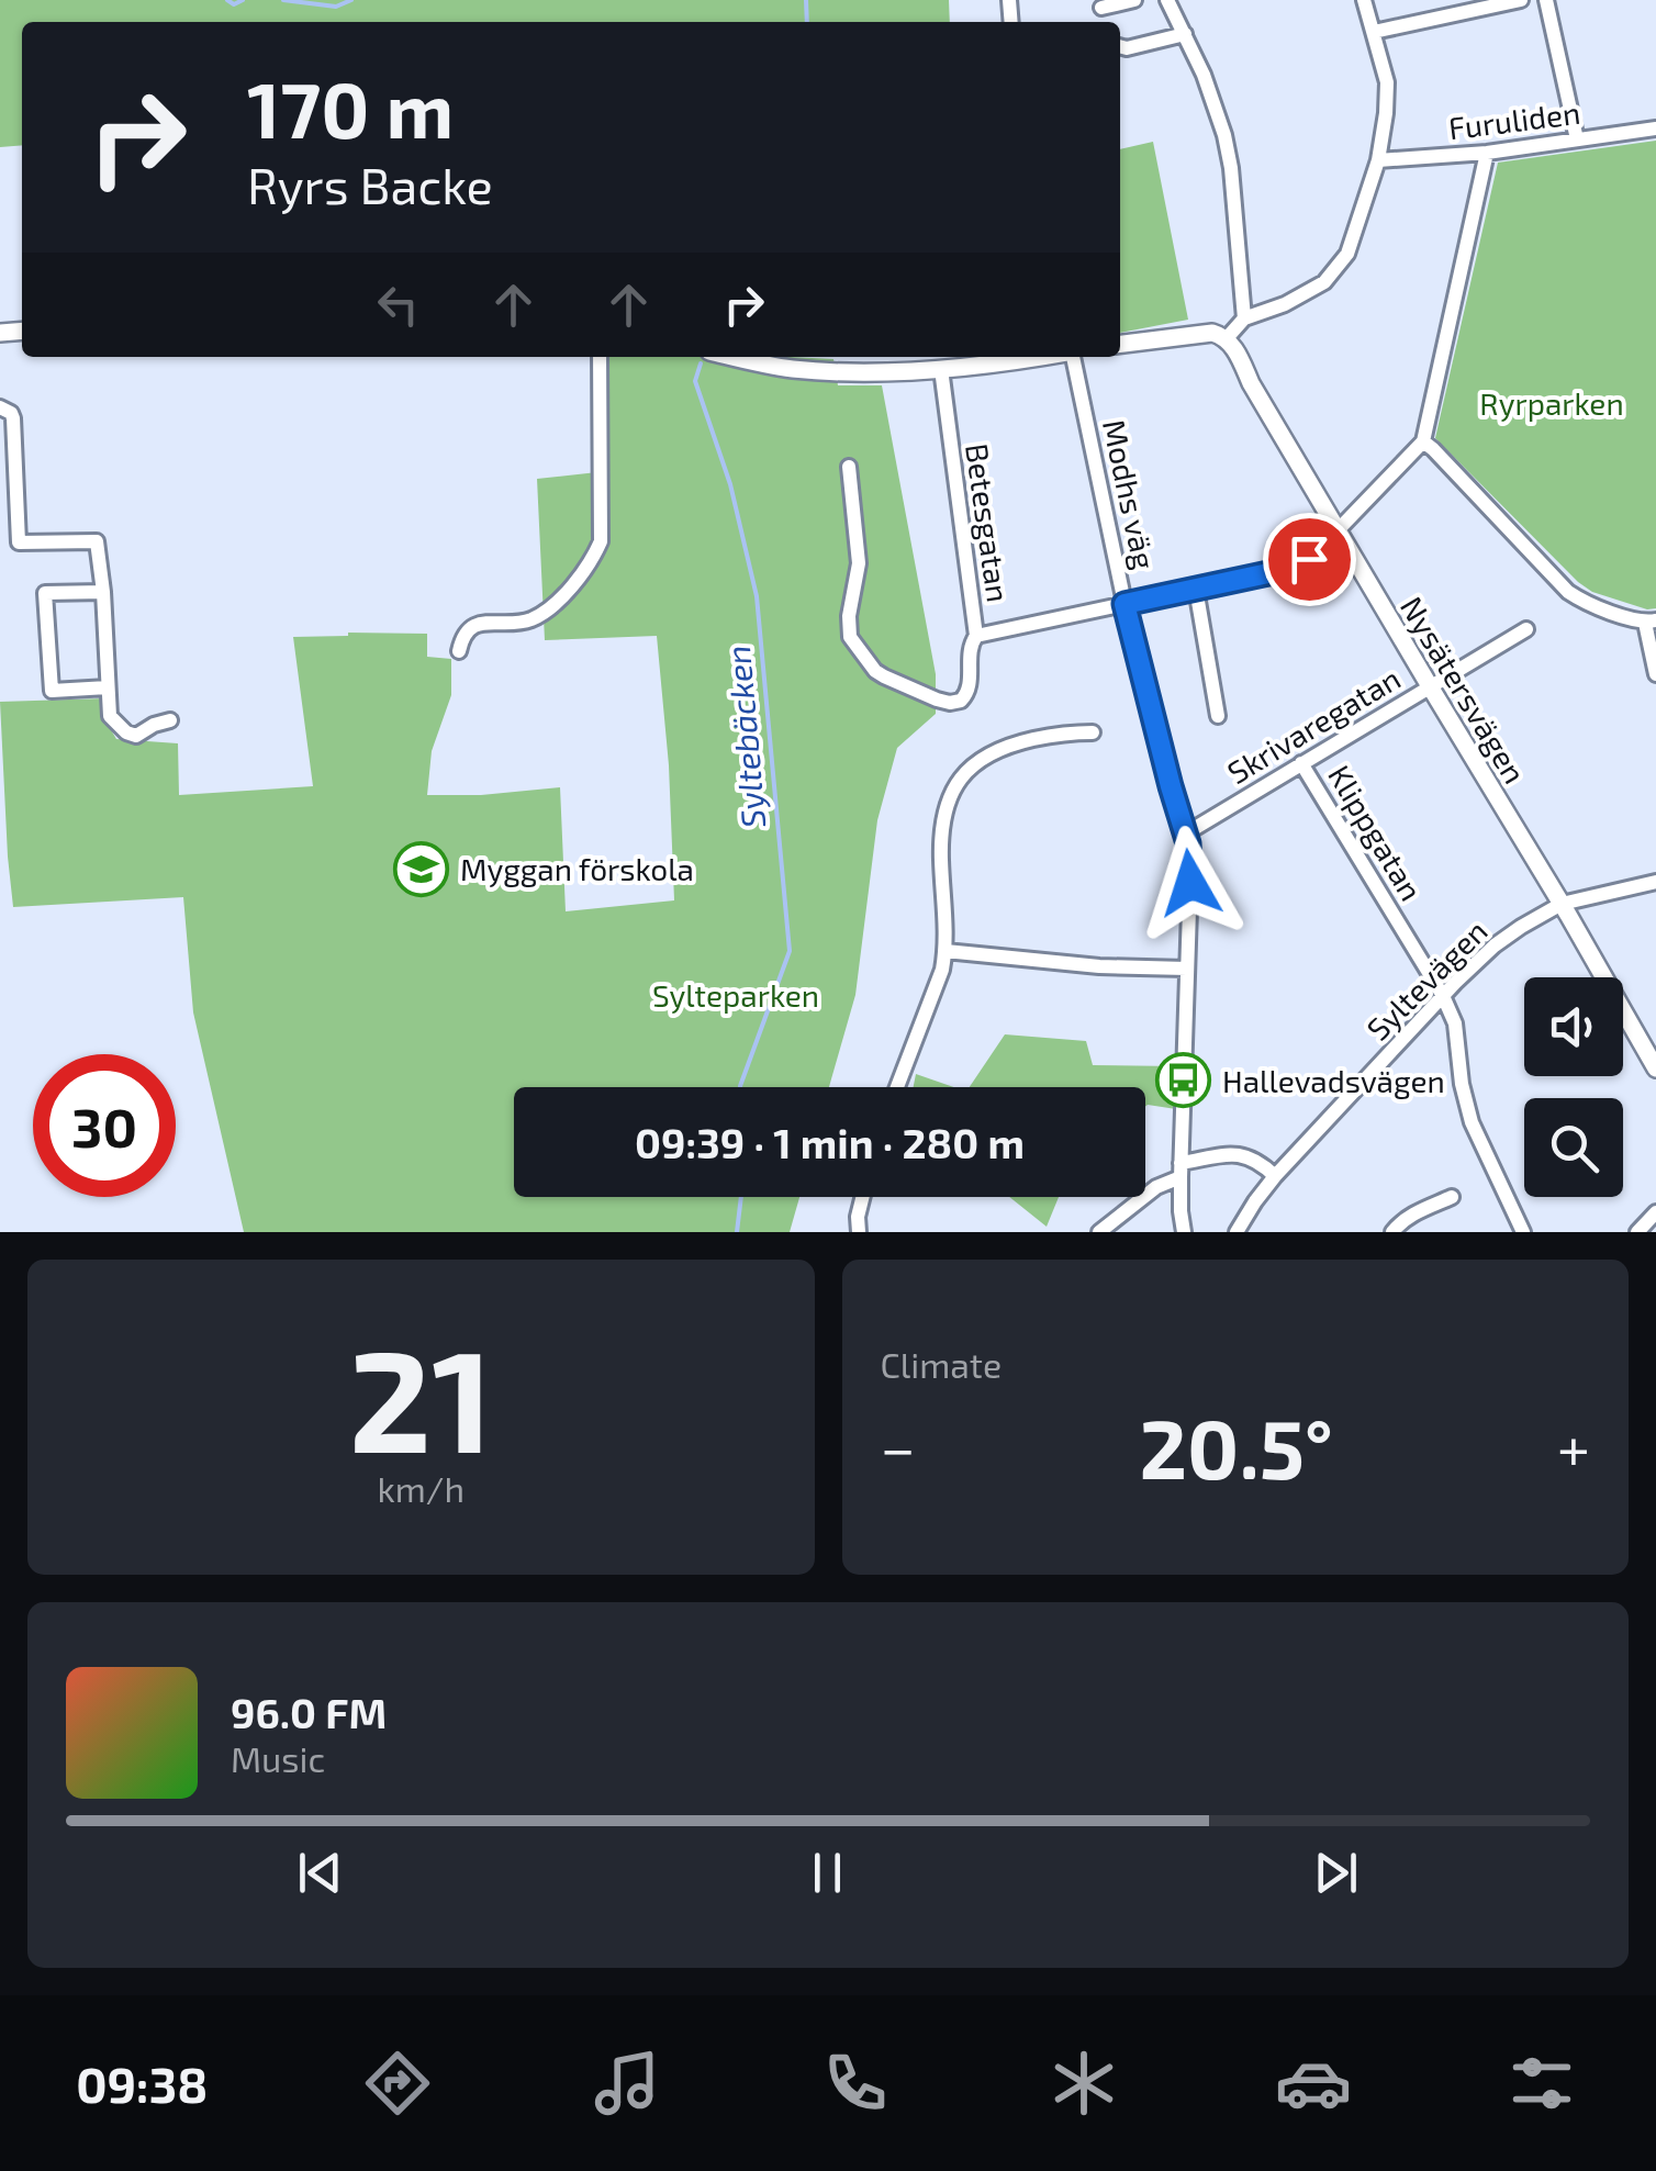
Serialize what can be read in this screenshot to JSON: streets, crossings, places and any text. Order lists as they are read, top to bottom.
{
  "streets": {
    "street": [
      "Furuliden",
      "Modhs väg",
      "Betesgatan",
      "Nysätersvägen",
      "Skrivaregatan",
      "Klippgatan",
      "Syltevägen"
    ]
  },
  "crossings": [
    ["Modhs väg", "Skrivaregatan"],
    ["Nysätersvägen", "Skrivaregatan"],
    ["Nysätersvägen", "Syltevägen"],
    ["Skrivaregatan", "Klippgatan"],
    ["Klippgatan", "Syltevägen"]
  ],
  "water": ["Syltebäcken"],
  "parks": ["Ryrparken", "Sylteparken"],
  "places": {
    "school or university": ["Myggan förskola"],
    "bus stop": ["Hallevadsvägen"]
  },
  "page": {
    "turn": ["170 m", "Ryrs Backe"],
    "limit": "30",
    "trip": "09:39 · 1 min · 280 m",
    "tile": [
      ["21", "km/h"],
      "Climate"
    ],
    "heat": ["−", "20.5°", "+"],
    "song": ["96.0 FM", "Music"],
    "tabs": "09:38"
  }
}
